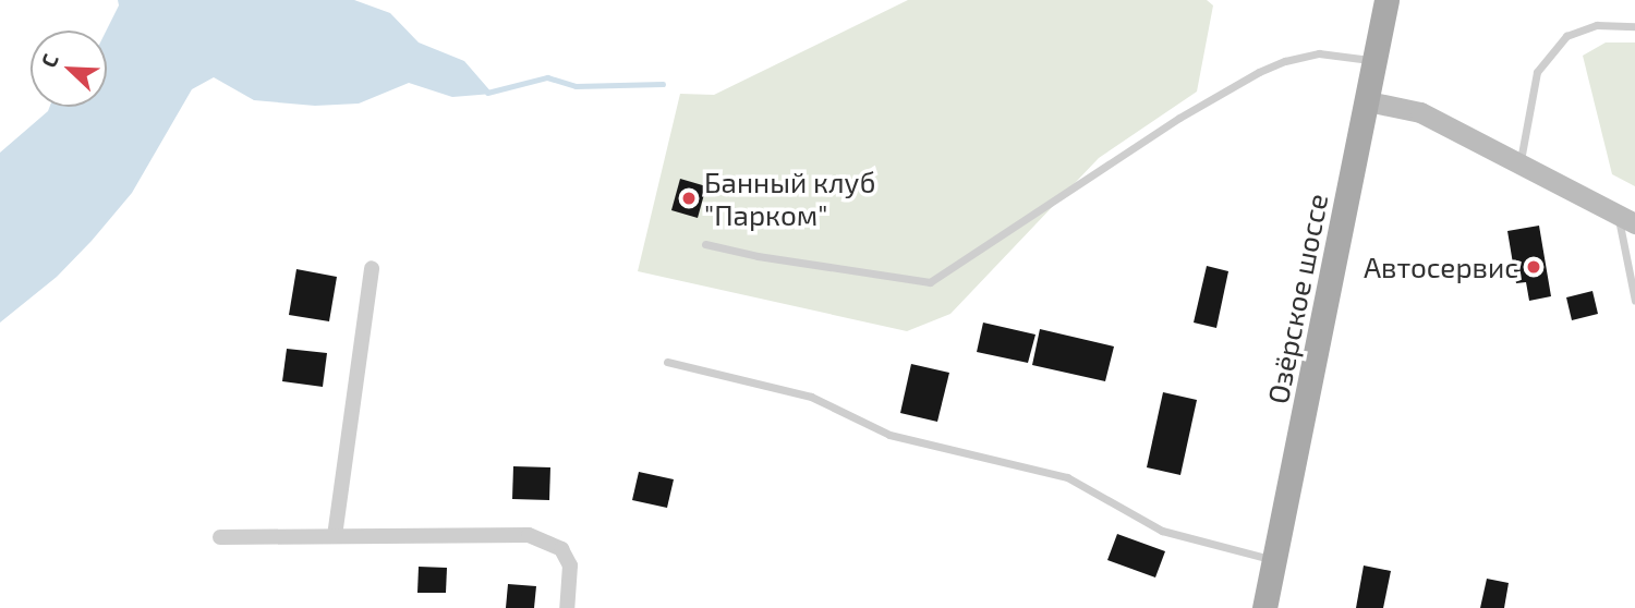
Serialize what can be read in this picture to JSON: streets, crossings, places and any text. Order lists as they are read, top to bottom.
{
  "streets": {
    "main road": ["Озёрское шоссе"]
  },
  "places": ["Банный клуб \"Парком\"", "Автосервис"],
  "north": "top left"
}
